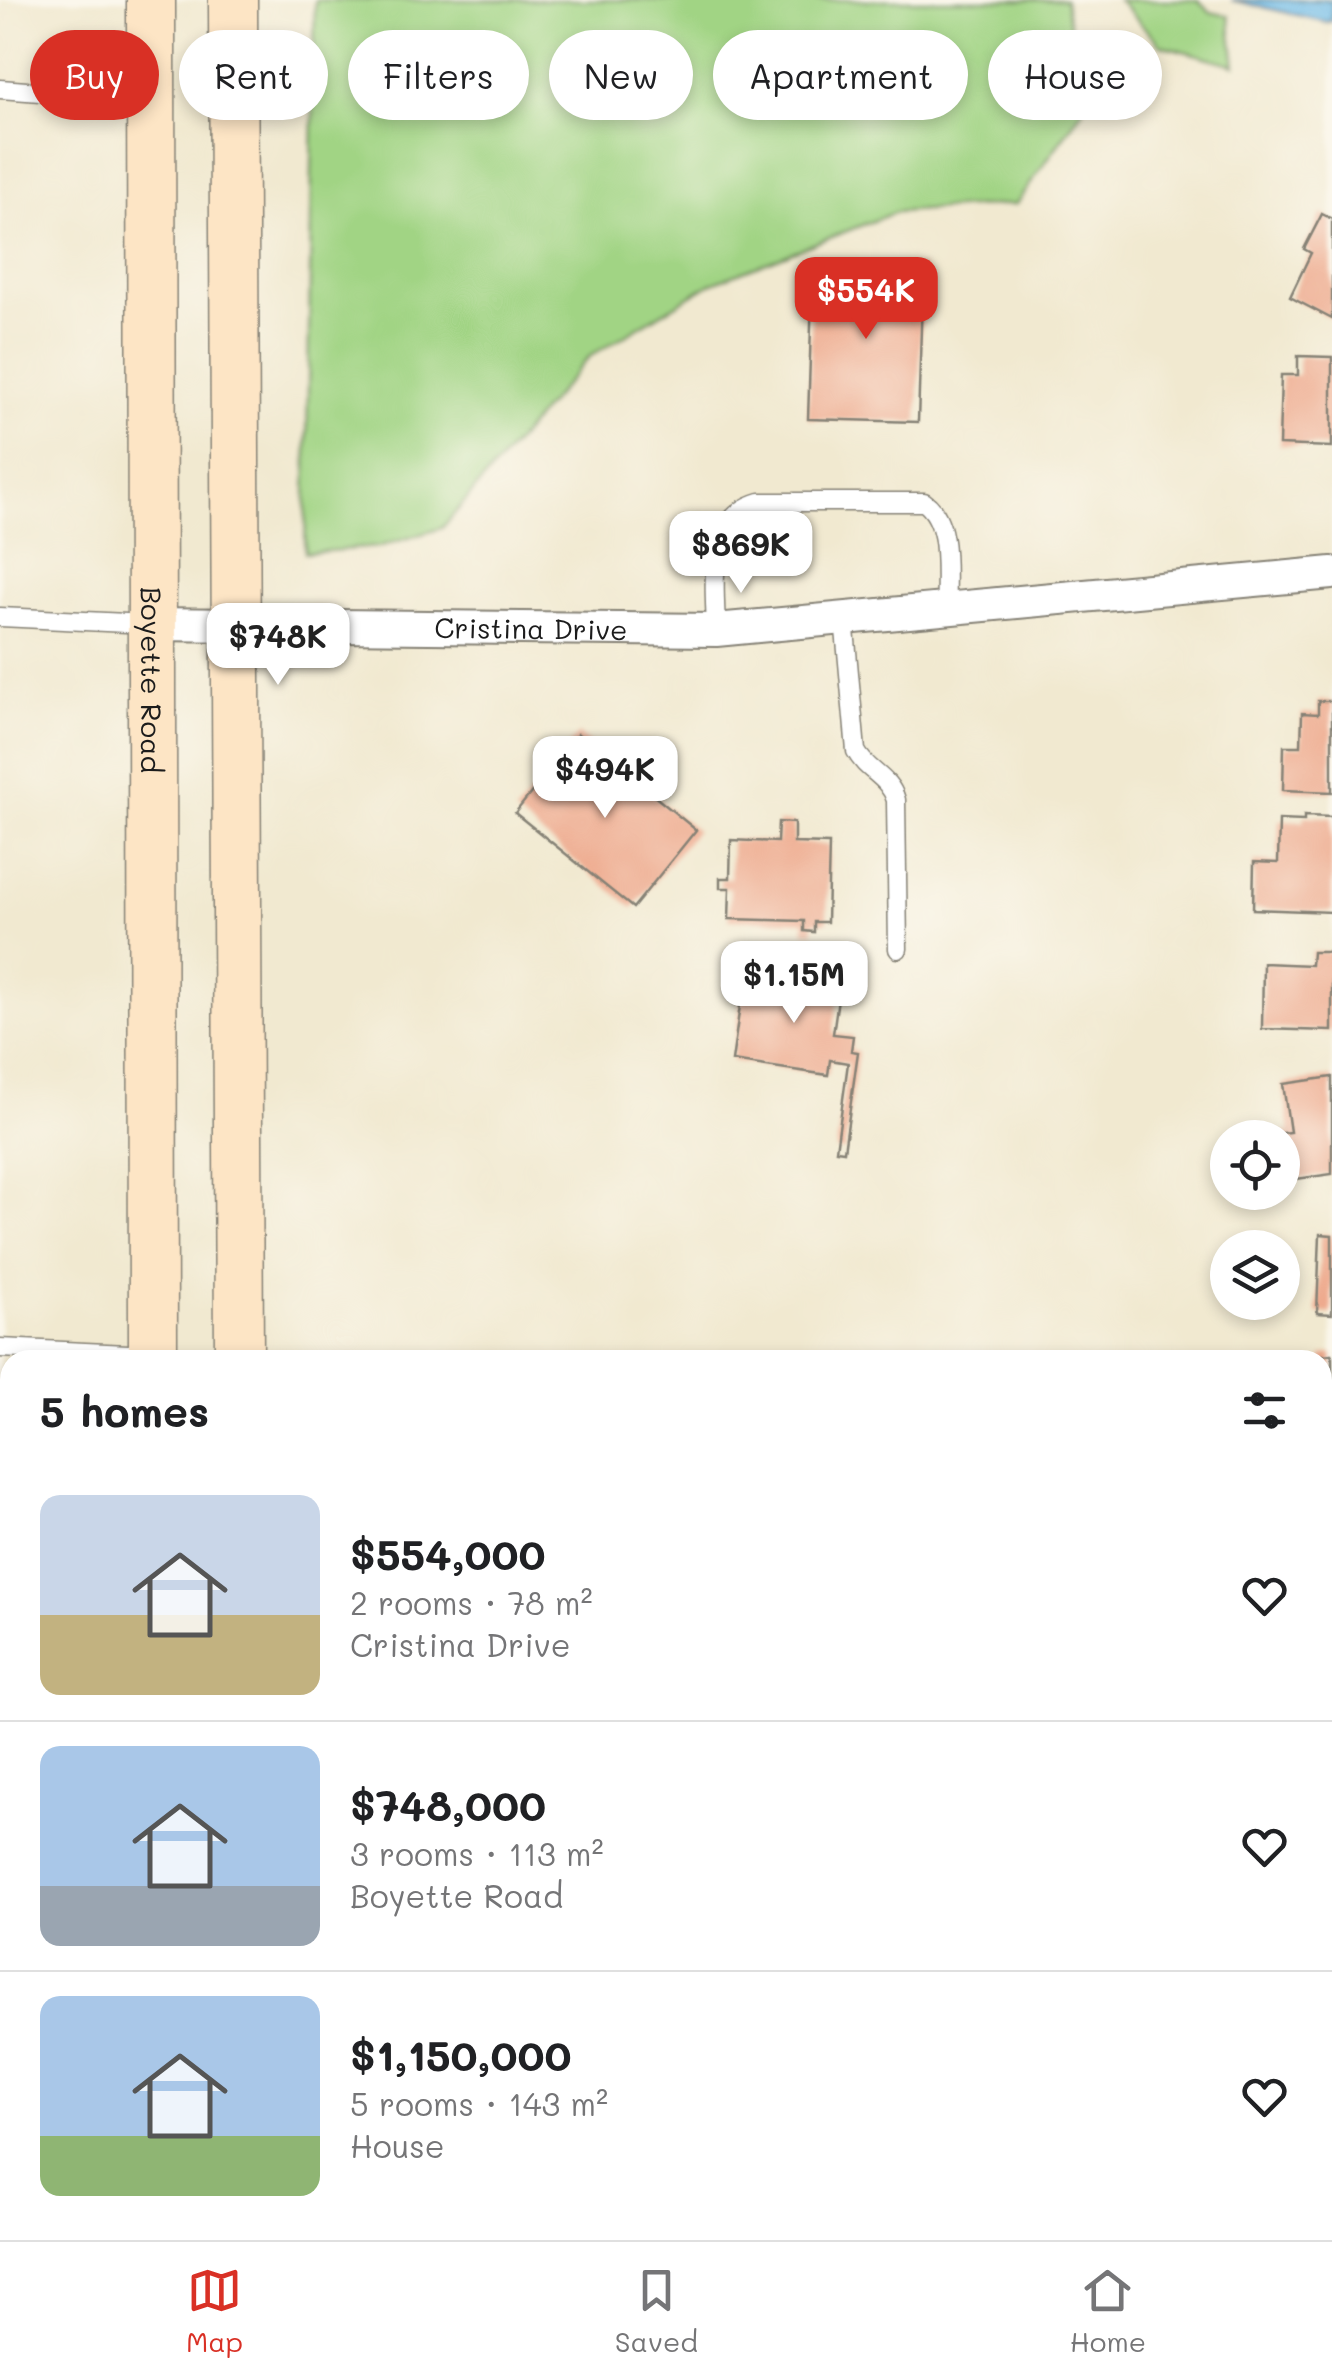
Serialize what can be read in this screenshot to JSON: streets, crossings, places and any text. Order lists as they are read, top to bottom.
{
  "streets": {
    "main road": ["Boyette Road"],
    "street": ["Cristina Drive"]
  },
  "crossings": [
    ["Cristina Drive", "Boyette Road"]
  ],
  "page": {
    "chip": [
      "Buy",
      "Rent",
      "Filters",
      "New",
      "Apartment",
      "House"
    ],
    "price": [
      "$554K",
      "$869K",
      "$748K",
      "$494K",
      "$1.15M"
    ],
    "heading": "5 homes",
    "list": [
      {
        "name": "$554,000",
        "note": "2 rooms · 78 m² · Cristina Drive"
      },
      {
        "name": "$748,000",
        "note": "3 rooms · 113 m² · Boyette Road"
      },
      {
        "name": "$1,150,000",
        "note": "5 rooms · 143 m² · House"
      }
    ],
    "tabs": ["Map", "Saved", "Home"]
  }
}
